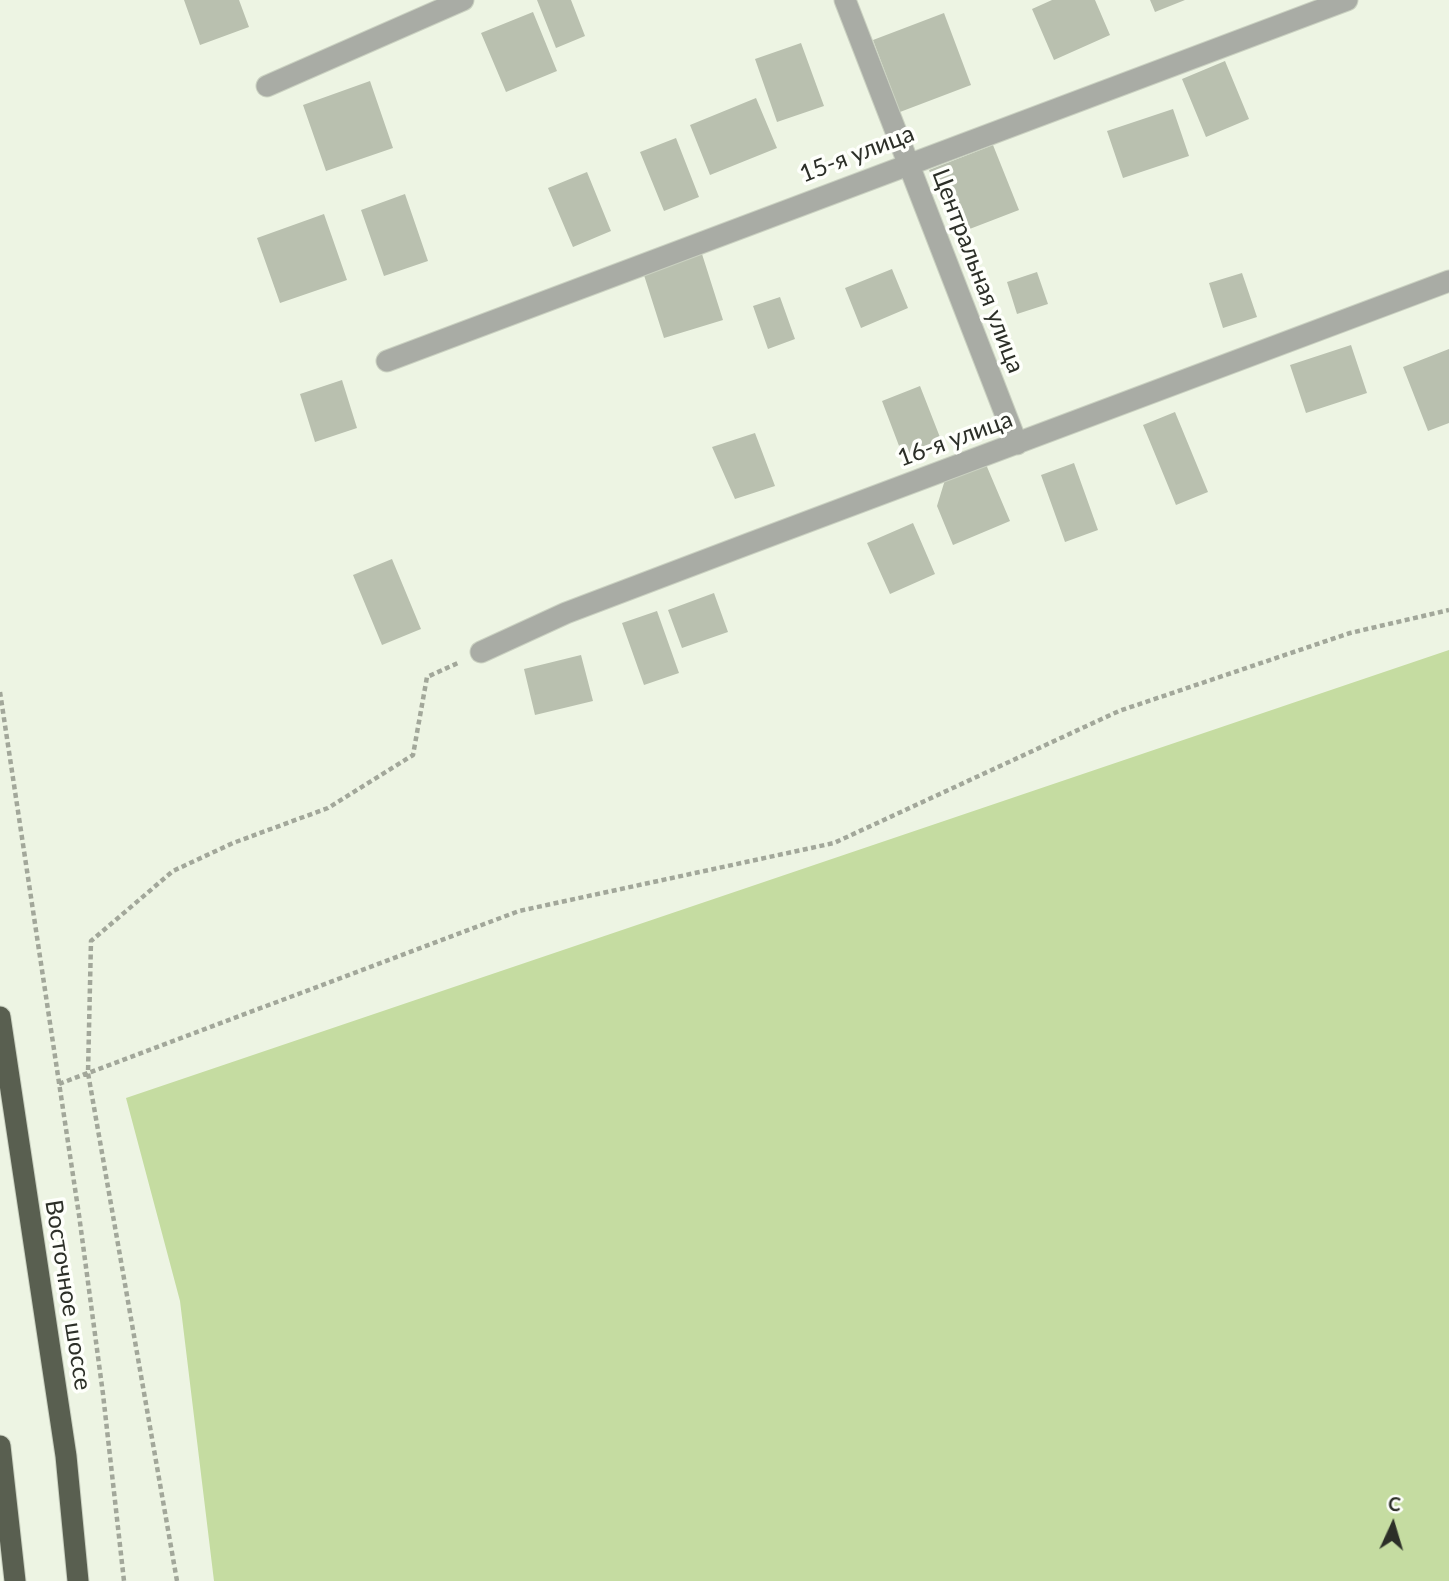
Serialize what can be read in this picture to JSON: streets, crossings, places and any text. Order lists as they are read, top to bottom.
{
  "streets": {
    "highway": ["Восточное шоссе"],
    "street": ["15-я улица", "Центральная улица", "16-я улица"]
  },
  "crossings": [
    ["15-я улица", "Центральная улица"],
    ["Центральная улица", "16-я улица"]
  ],
  "north": "top"
}
